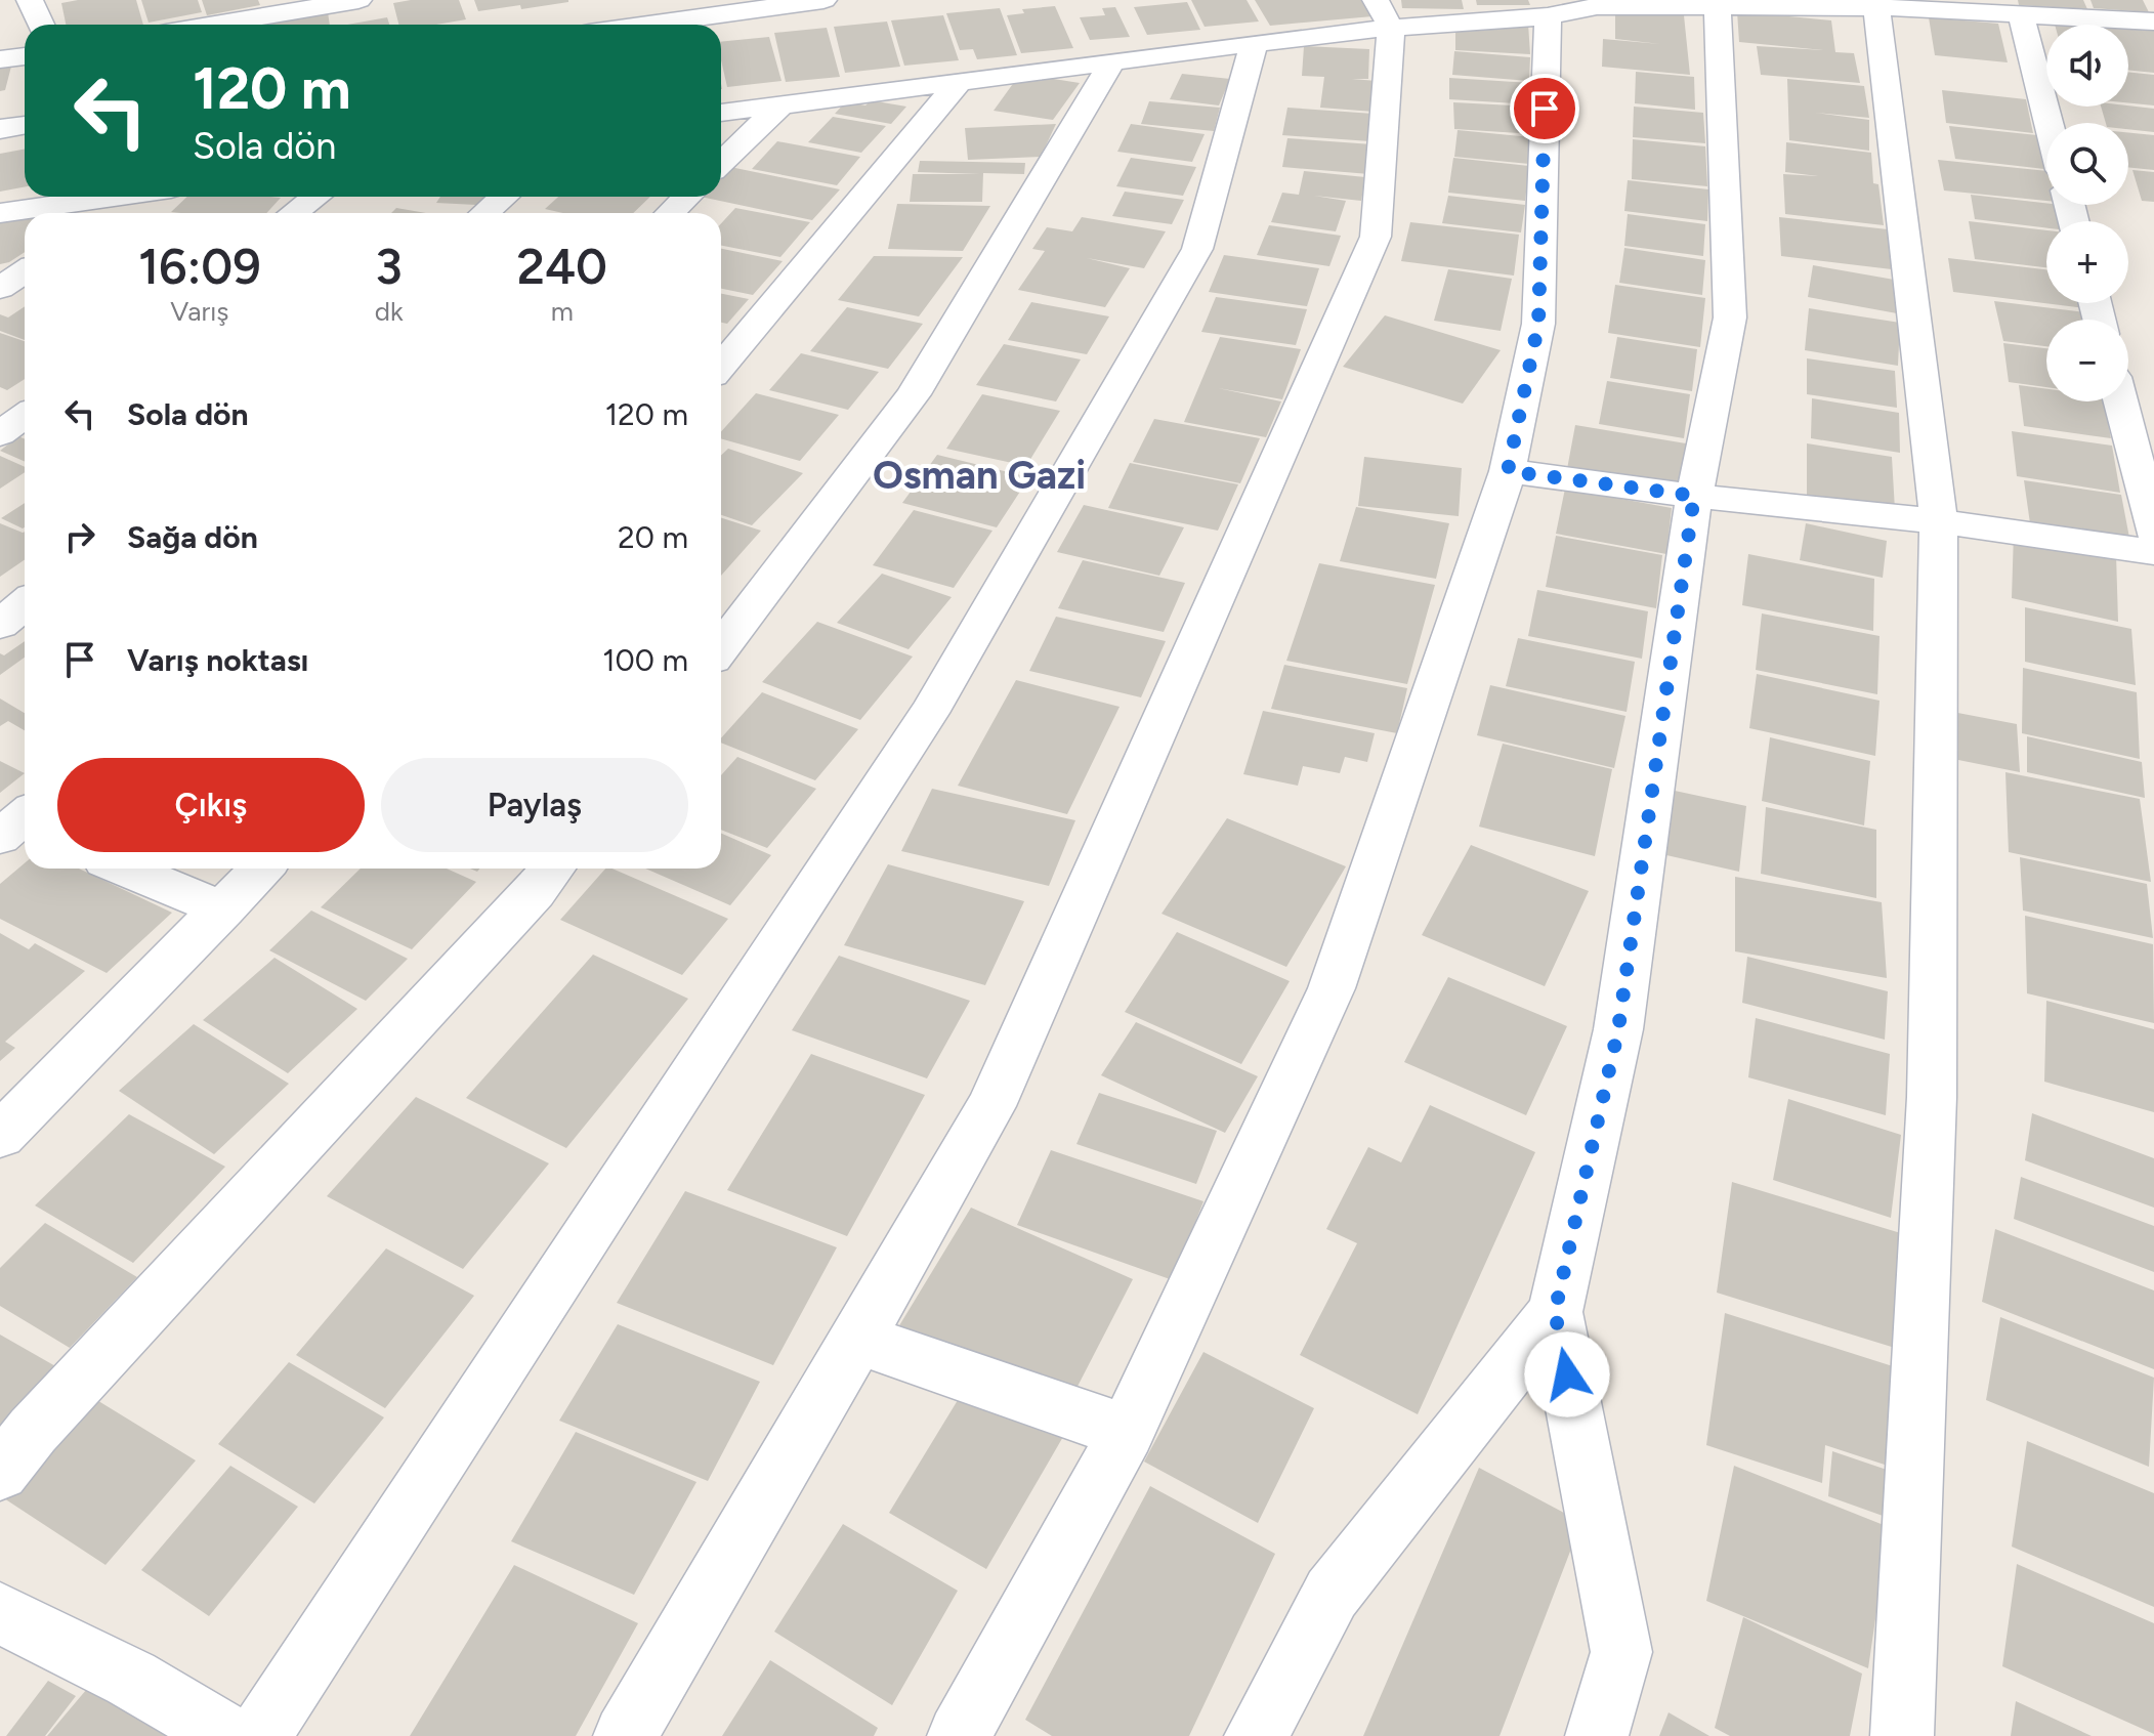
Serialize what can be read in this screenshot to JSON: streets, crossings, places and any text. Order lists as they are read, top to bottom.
{
  "districts": ["Osman Gazi"],
  "page": {
    "map_buttons": ["+", "−"],
    "turn": ["120 m", "Sola dön"],
    "eta": [
      "16:09",
      "Varış",
      "3",
      "dk",
      "240",
      "m"
    ],
    "list": [
      {
        "name": "Sola dön",
        "value": "120 m"
      },
      {
        "name": "Sağa dön",
        "value": "20 m"
      },
      {
        "name": "Varış noktası",
        "value": "100 m"
      }
    ],
    "buttons": ["Çıkış", "Paylaş"]
  }
}
